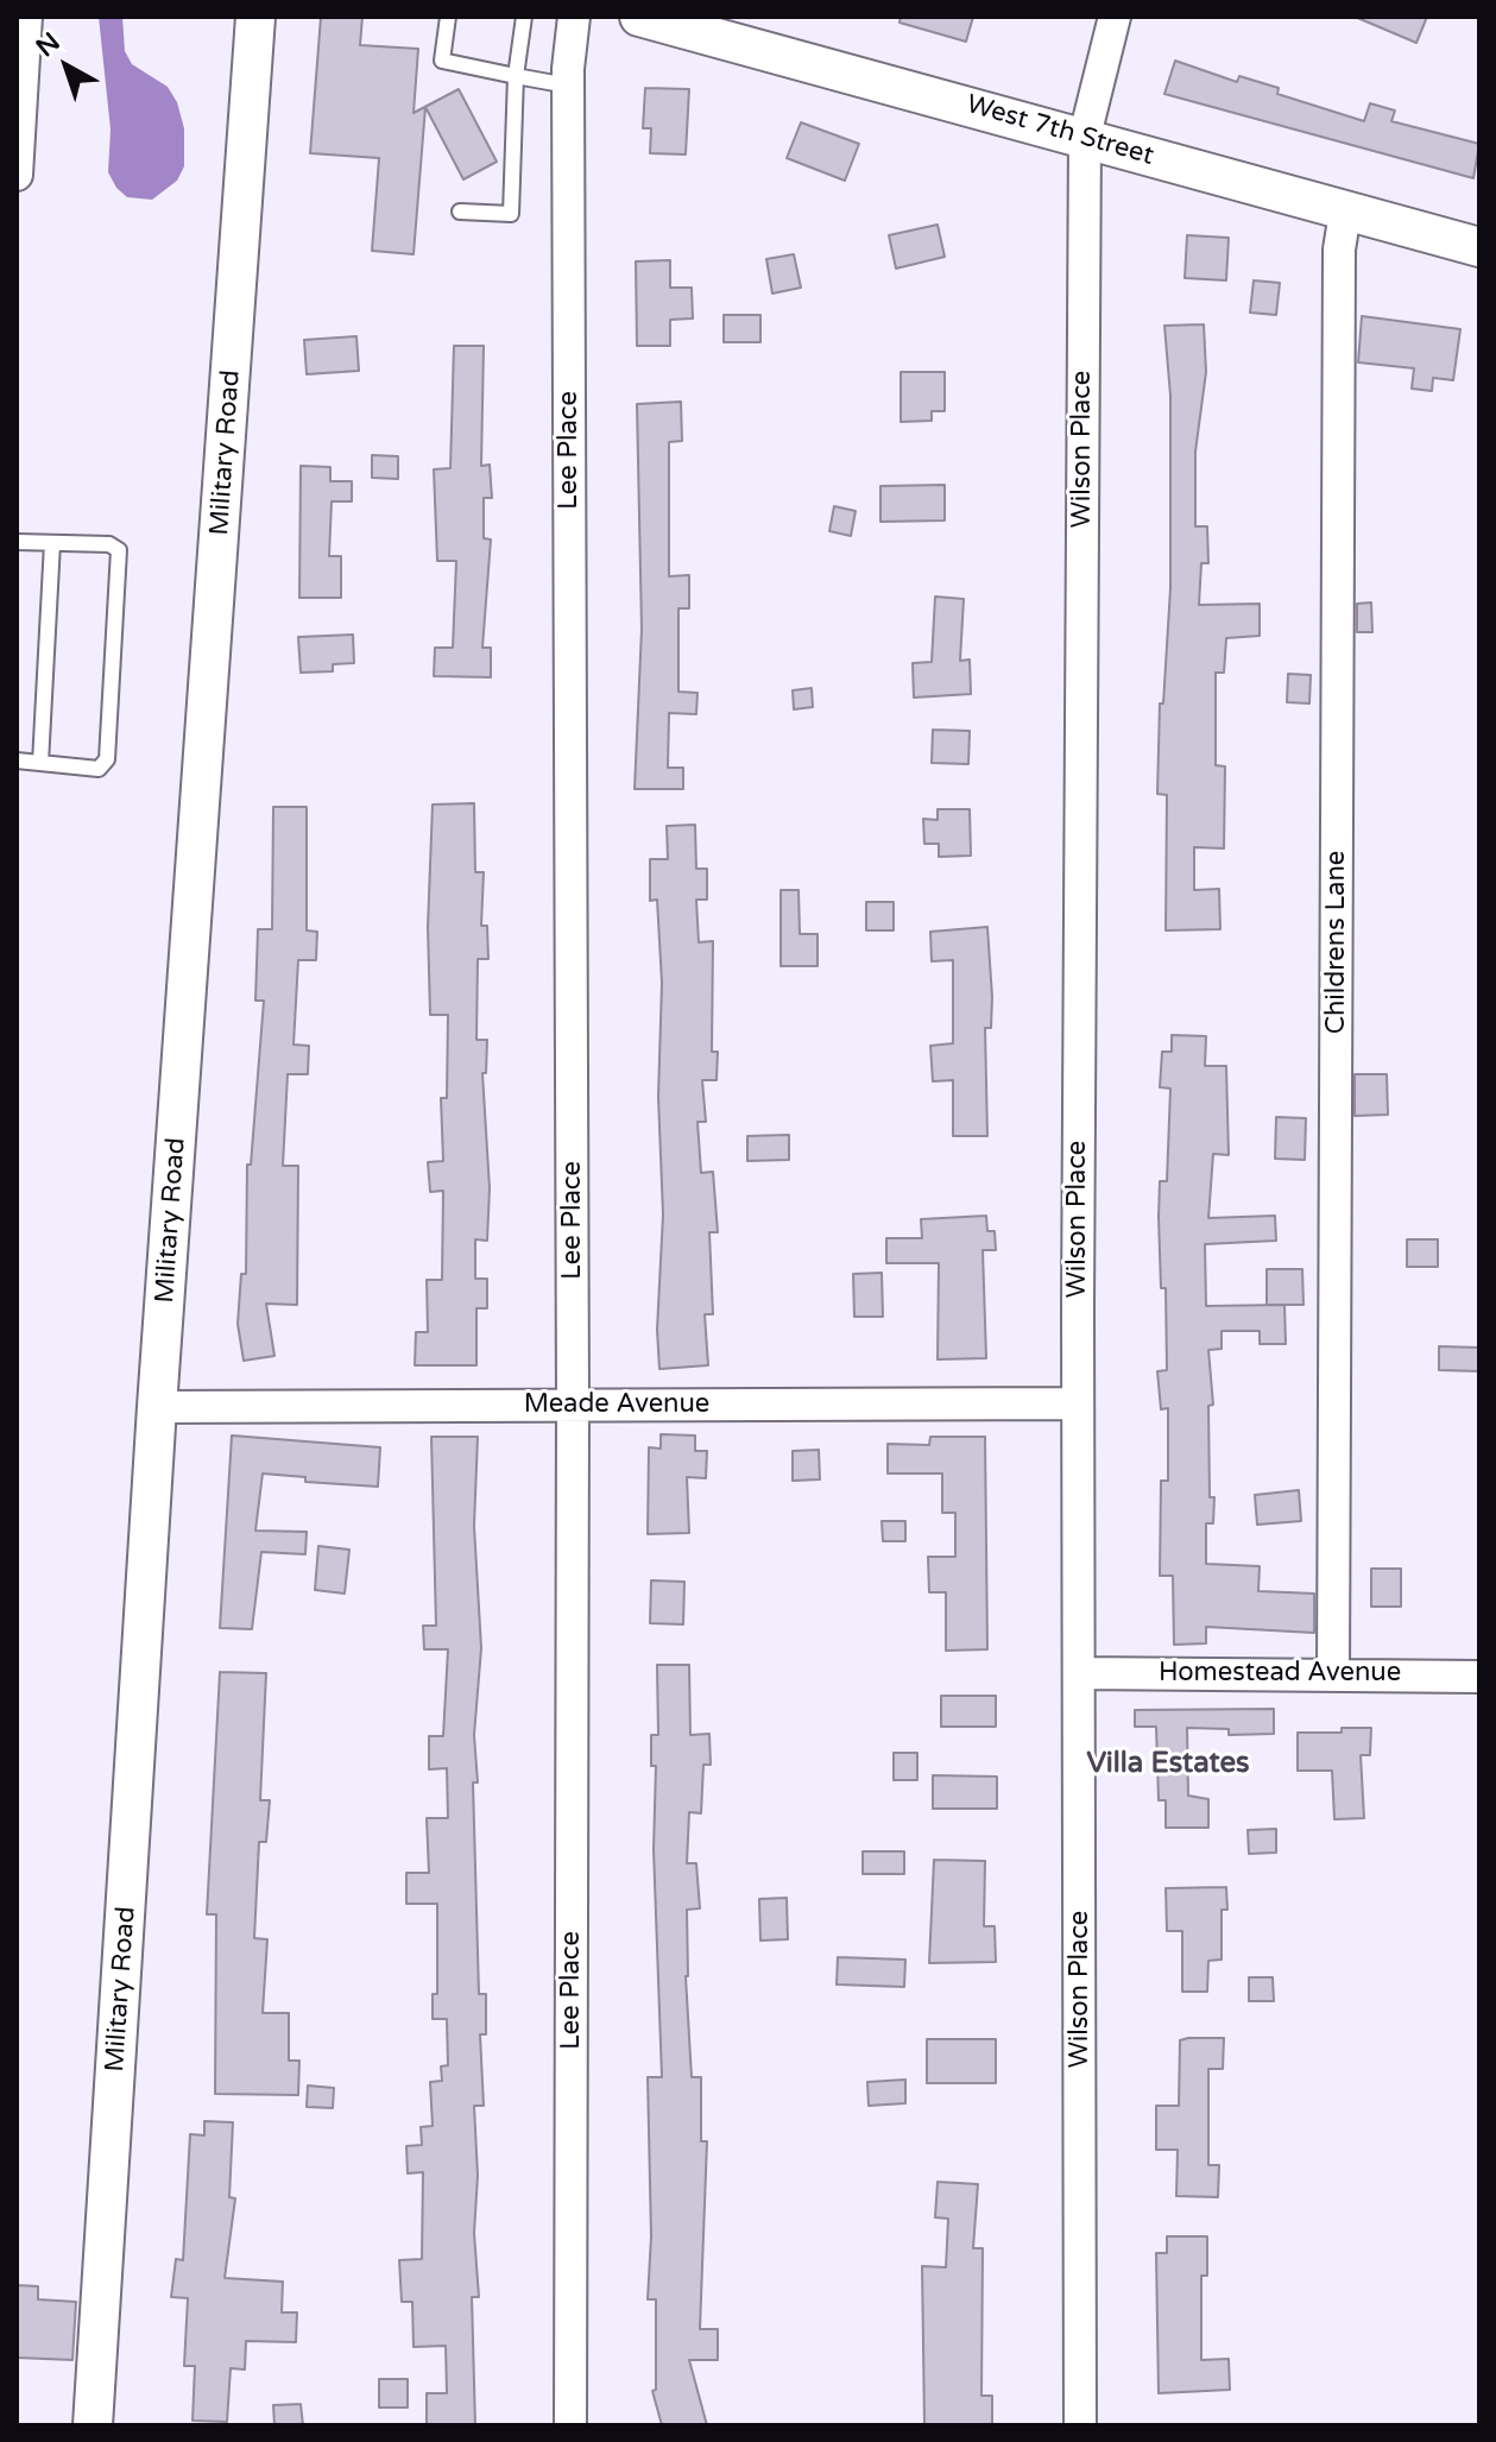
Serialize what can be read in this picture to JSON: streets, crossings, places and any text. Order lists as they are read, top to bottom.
{
  "streets": {
    "street": [
      "West 7th Street",
      "Wilson Place",
      "Lee Place",
      "Military Road",
      "Childrens Lane",
      "Meade Avenue",
      "Homestead Avenue"
    ]
  },
  "crossings": [
    ["West 7th Street", "Wilson Place"],
    ["West 7th Street", "Childrens Lane"],
    ["Wilson Place", "Meade Avenue"],
    ["Wilson Place", "Homestead Avenue"],
    ["Lee Place", "Meade Avenue"],
    ["Military Road", "Meade Avenue"],
    ["Childrens Lane", "Homestead Avenue"]
  ],
  "districts": ["Villa Estates"],
  "north": "top left"
}
